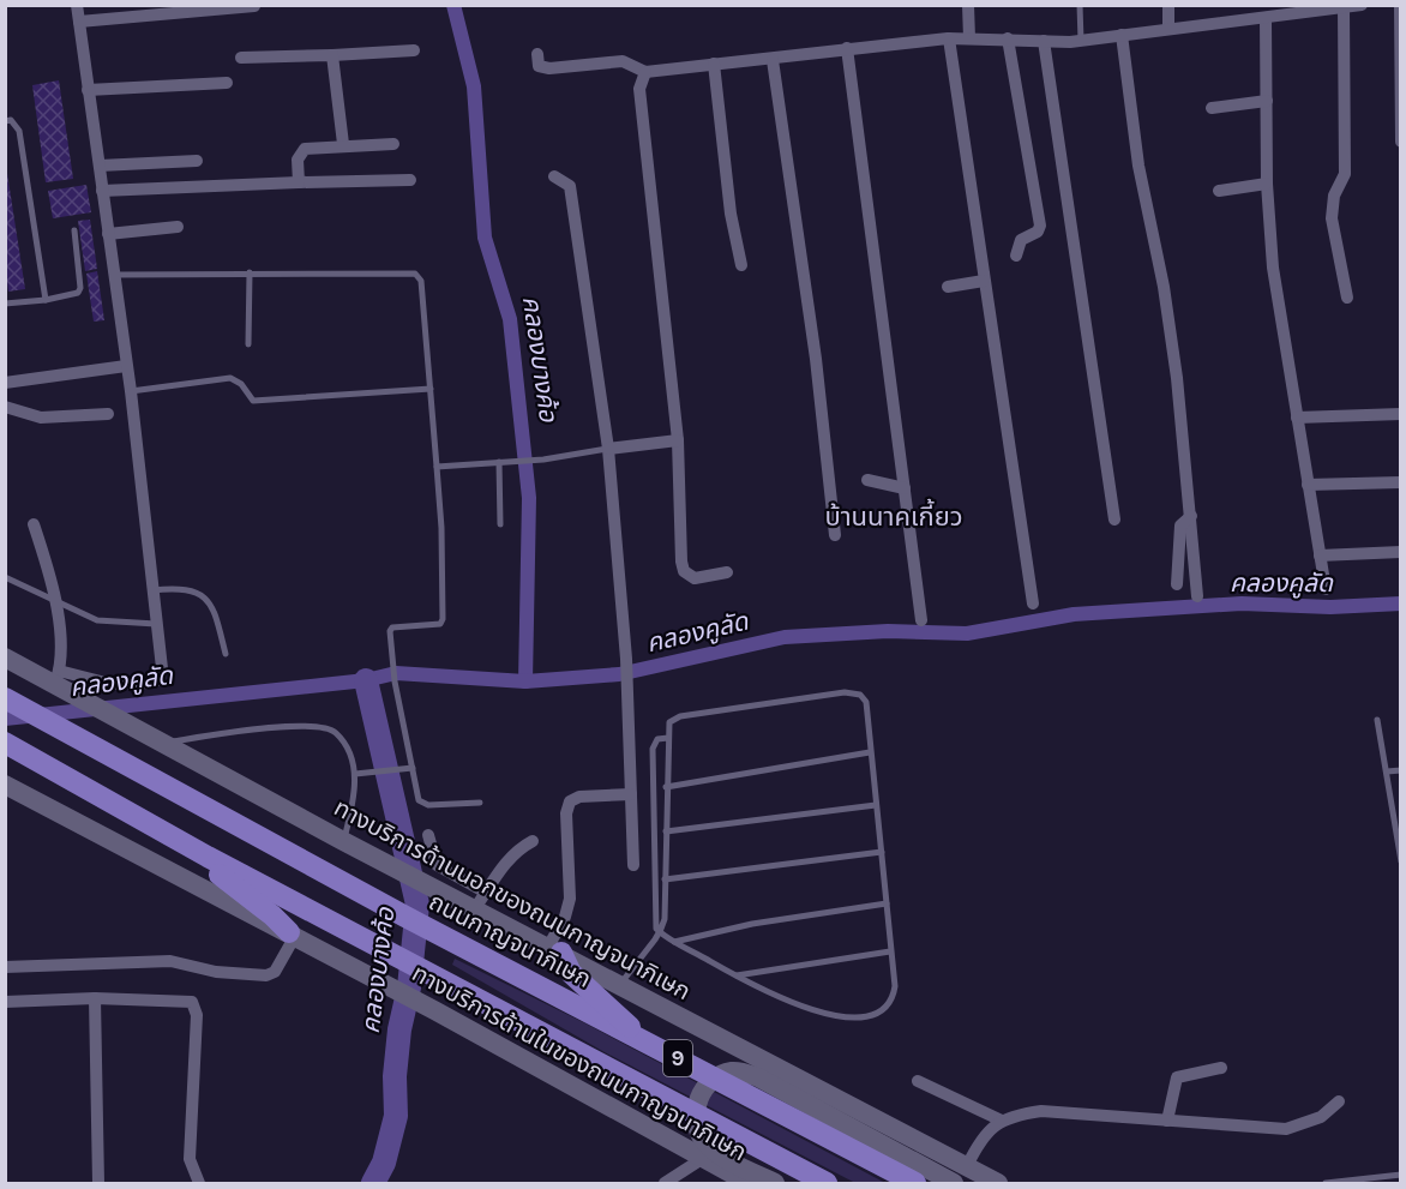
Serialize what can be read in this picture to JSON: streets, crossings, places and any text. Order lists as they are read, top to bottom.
{
  "streets": {
    "highway": ["ถนนกาญจนาภิเษก", "9"],
    "main road": ["ทางบริการด้านนอกของถนนกาญจนาภิเษก", "ทางบริการด้านในของถนนกาญจนาภิเษก"]
  },
  "districts": ["บ้านนาคเกี้ยว"],
  "water": ["คลองบางค้อ", "คลองคูลัด"]
}
